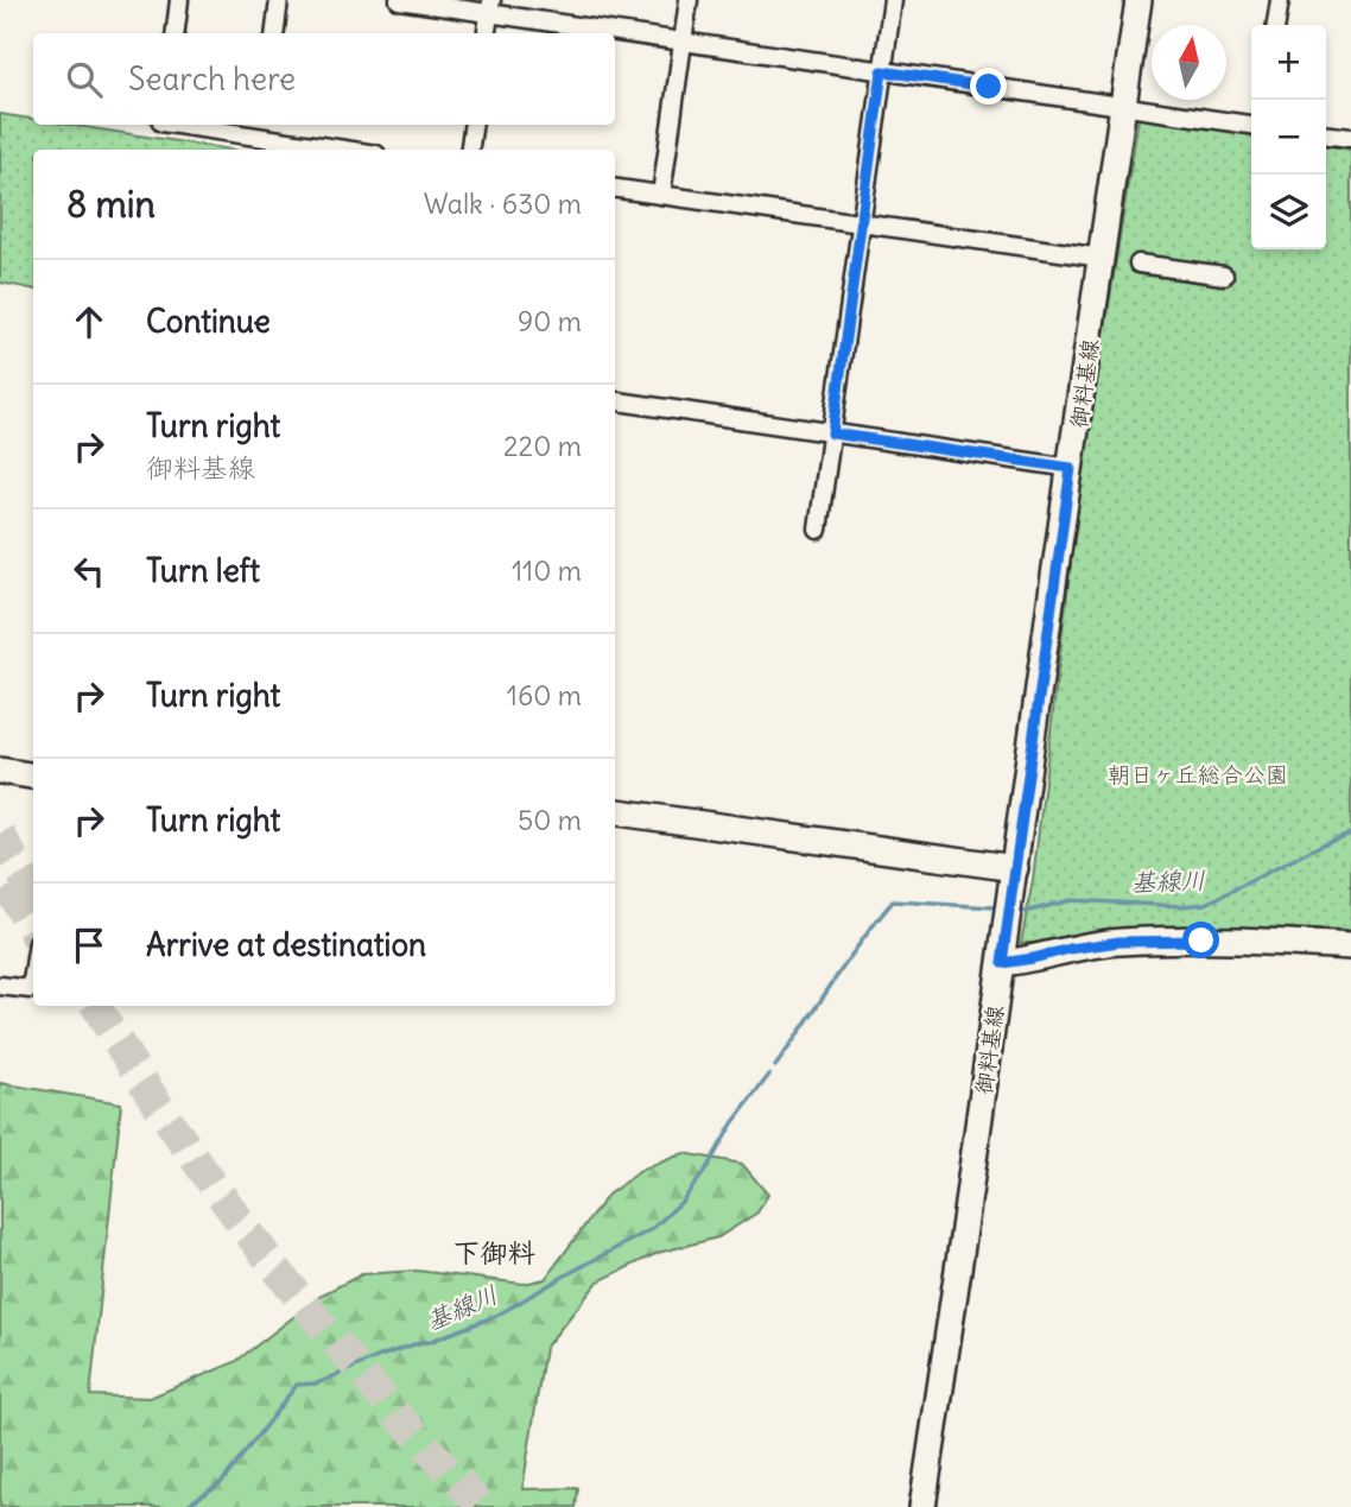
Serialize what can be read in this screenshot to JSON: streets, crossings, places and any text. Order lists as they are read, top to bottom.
{
  "streets": {
    "street": ["御料基線"]
  },
  "districts": ["下御料"],
  "water": ["基線川"],
  "parks": ["朝日ヶ丘総合公園"],
  "north": "top",
  "page": {
    "map_buttons": ["+", "−"],
    "search": "Search here",
    "heading": ["8 min", "Walk · 630 m"],
    "list": [
      ["Continue", "90 m"],
      ["Turn right", "御料基線", "220 m"],
      ["Turn left", "110 m"],
      ["Turn right", "160 m"],
      ["Turn right", "50 m"],
      "Arrive at destination"
    ]
  }
}
